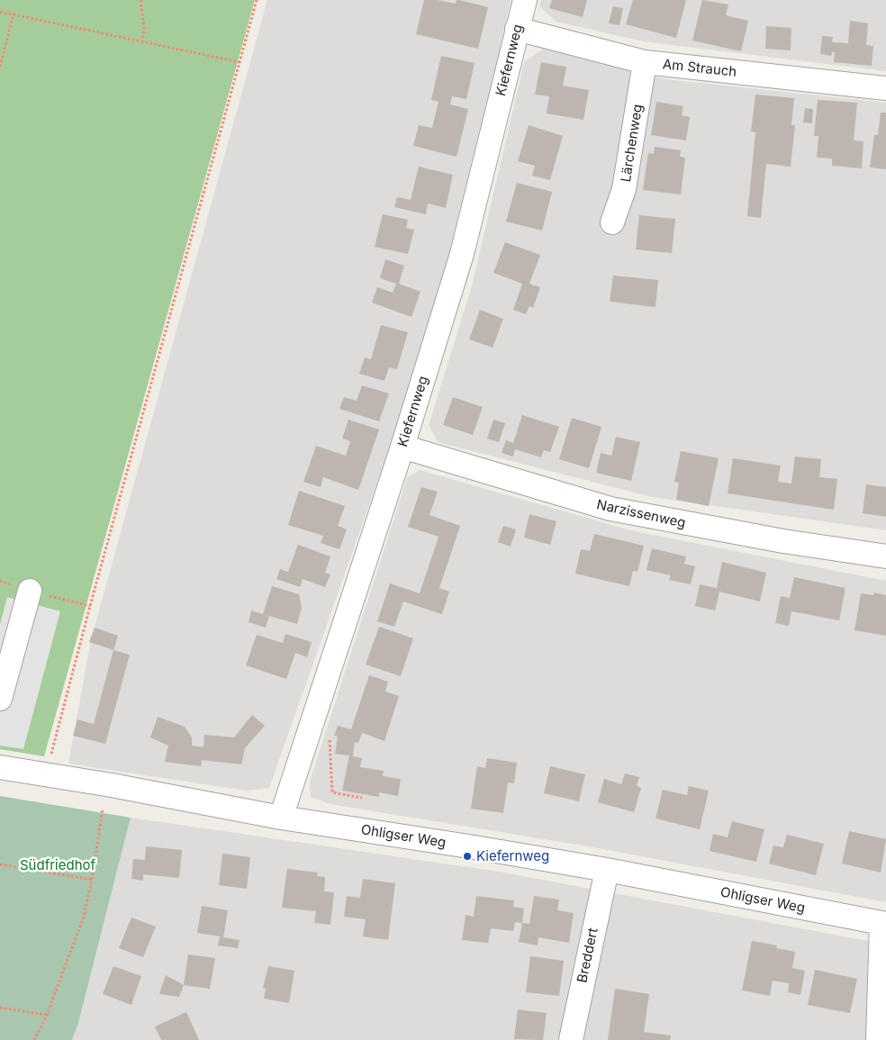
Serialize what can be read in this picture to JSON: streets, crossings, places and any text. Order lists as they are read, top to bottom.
{
  "streets": {
    "street": [
      "Kiefernweg",
      "Am Strauch",
      "Lärchenweg",
      "Narzissenweg",
      "Ohligser Weg",
      "Breddert"
    ]
  },
  "crossings": [
    ["Kiefernweg", "Am Strauch"],
    ["Kiefernweg", "Narzissenweg"],
    ["Kiefernweg", "Ohligser Weg"],
    ["Am Strauch", "Lärchenweg"],
    ["Ohligser Weg", "Breddert"]
  ],
  "parks": ["Südfriedhof"],
  "places": ["Kiefernweg"]
}
